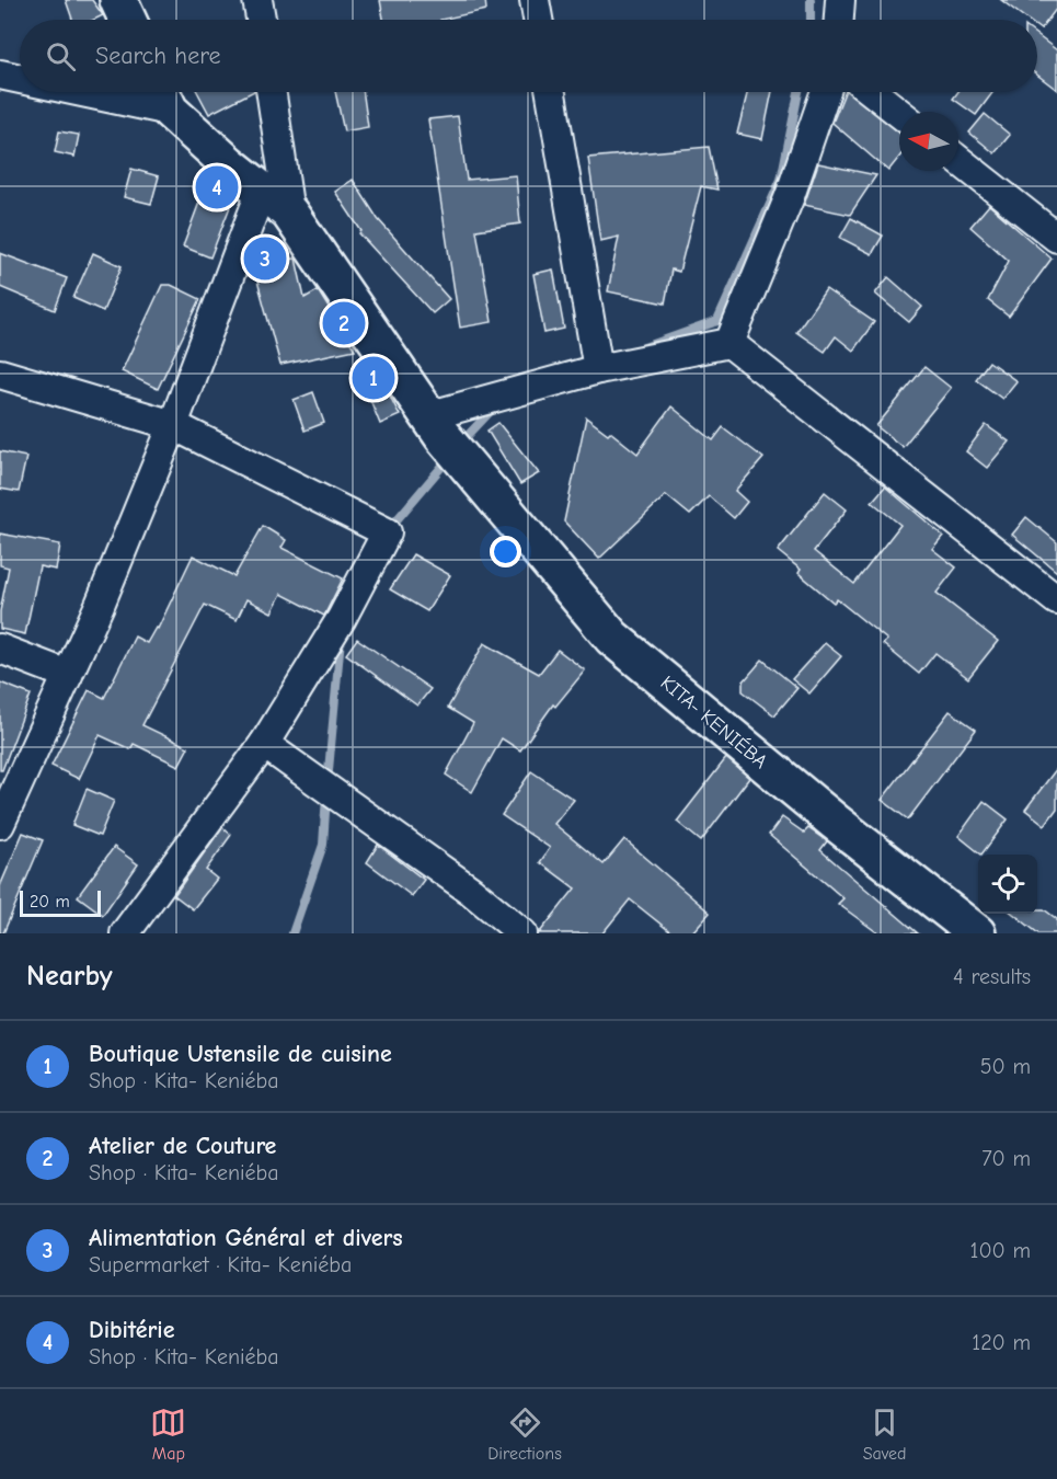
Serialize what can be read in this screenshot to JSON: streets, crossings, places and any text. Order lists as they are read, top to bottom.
{
  "streets": {
    "main road": ["KITA- KENIÉBA"]
  },
  "scale_bar": "20 m",
  "north": "left",
  "page": {
    "search": "Search here",
    "pins": [
      "4",
      "3",
      "2",
      "1"
    ],
    "scale": "20 m",
    "heading": ["Nearby", "4 results"],
    "list": [
      {
        "mark": "1",
        "name": "Boutique Ustensile de cuisine",
        "note": "Shop · Kita- Keniéba",
        "value": "50 m"
      },
      {
        "mark": "2",
        "name": "Atelier de Couture",
        "note": "Shop · Kita- Keniéba",
        "value": "70 m"
      },
      {
        "mark": "3",
        "name": "Alimentation Général et divers",
        "note": "Supermarket · Kita- Keniéba",
        "value": "100 m"
      },
      {
        "mark": "4",
        "name": "Dibitérie",
        "note": "Shop · Kita- Keniéba",
        "value": "120 m"
      }
    ],
    "nav": ["Map", "Directions", "Saved"]
  }
}
